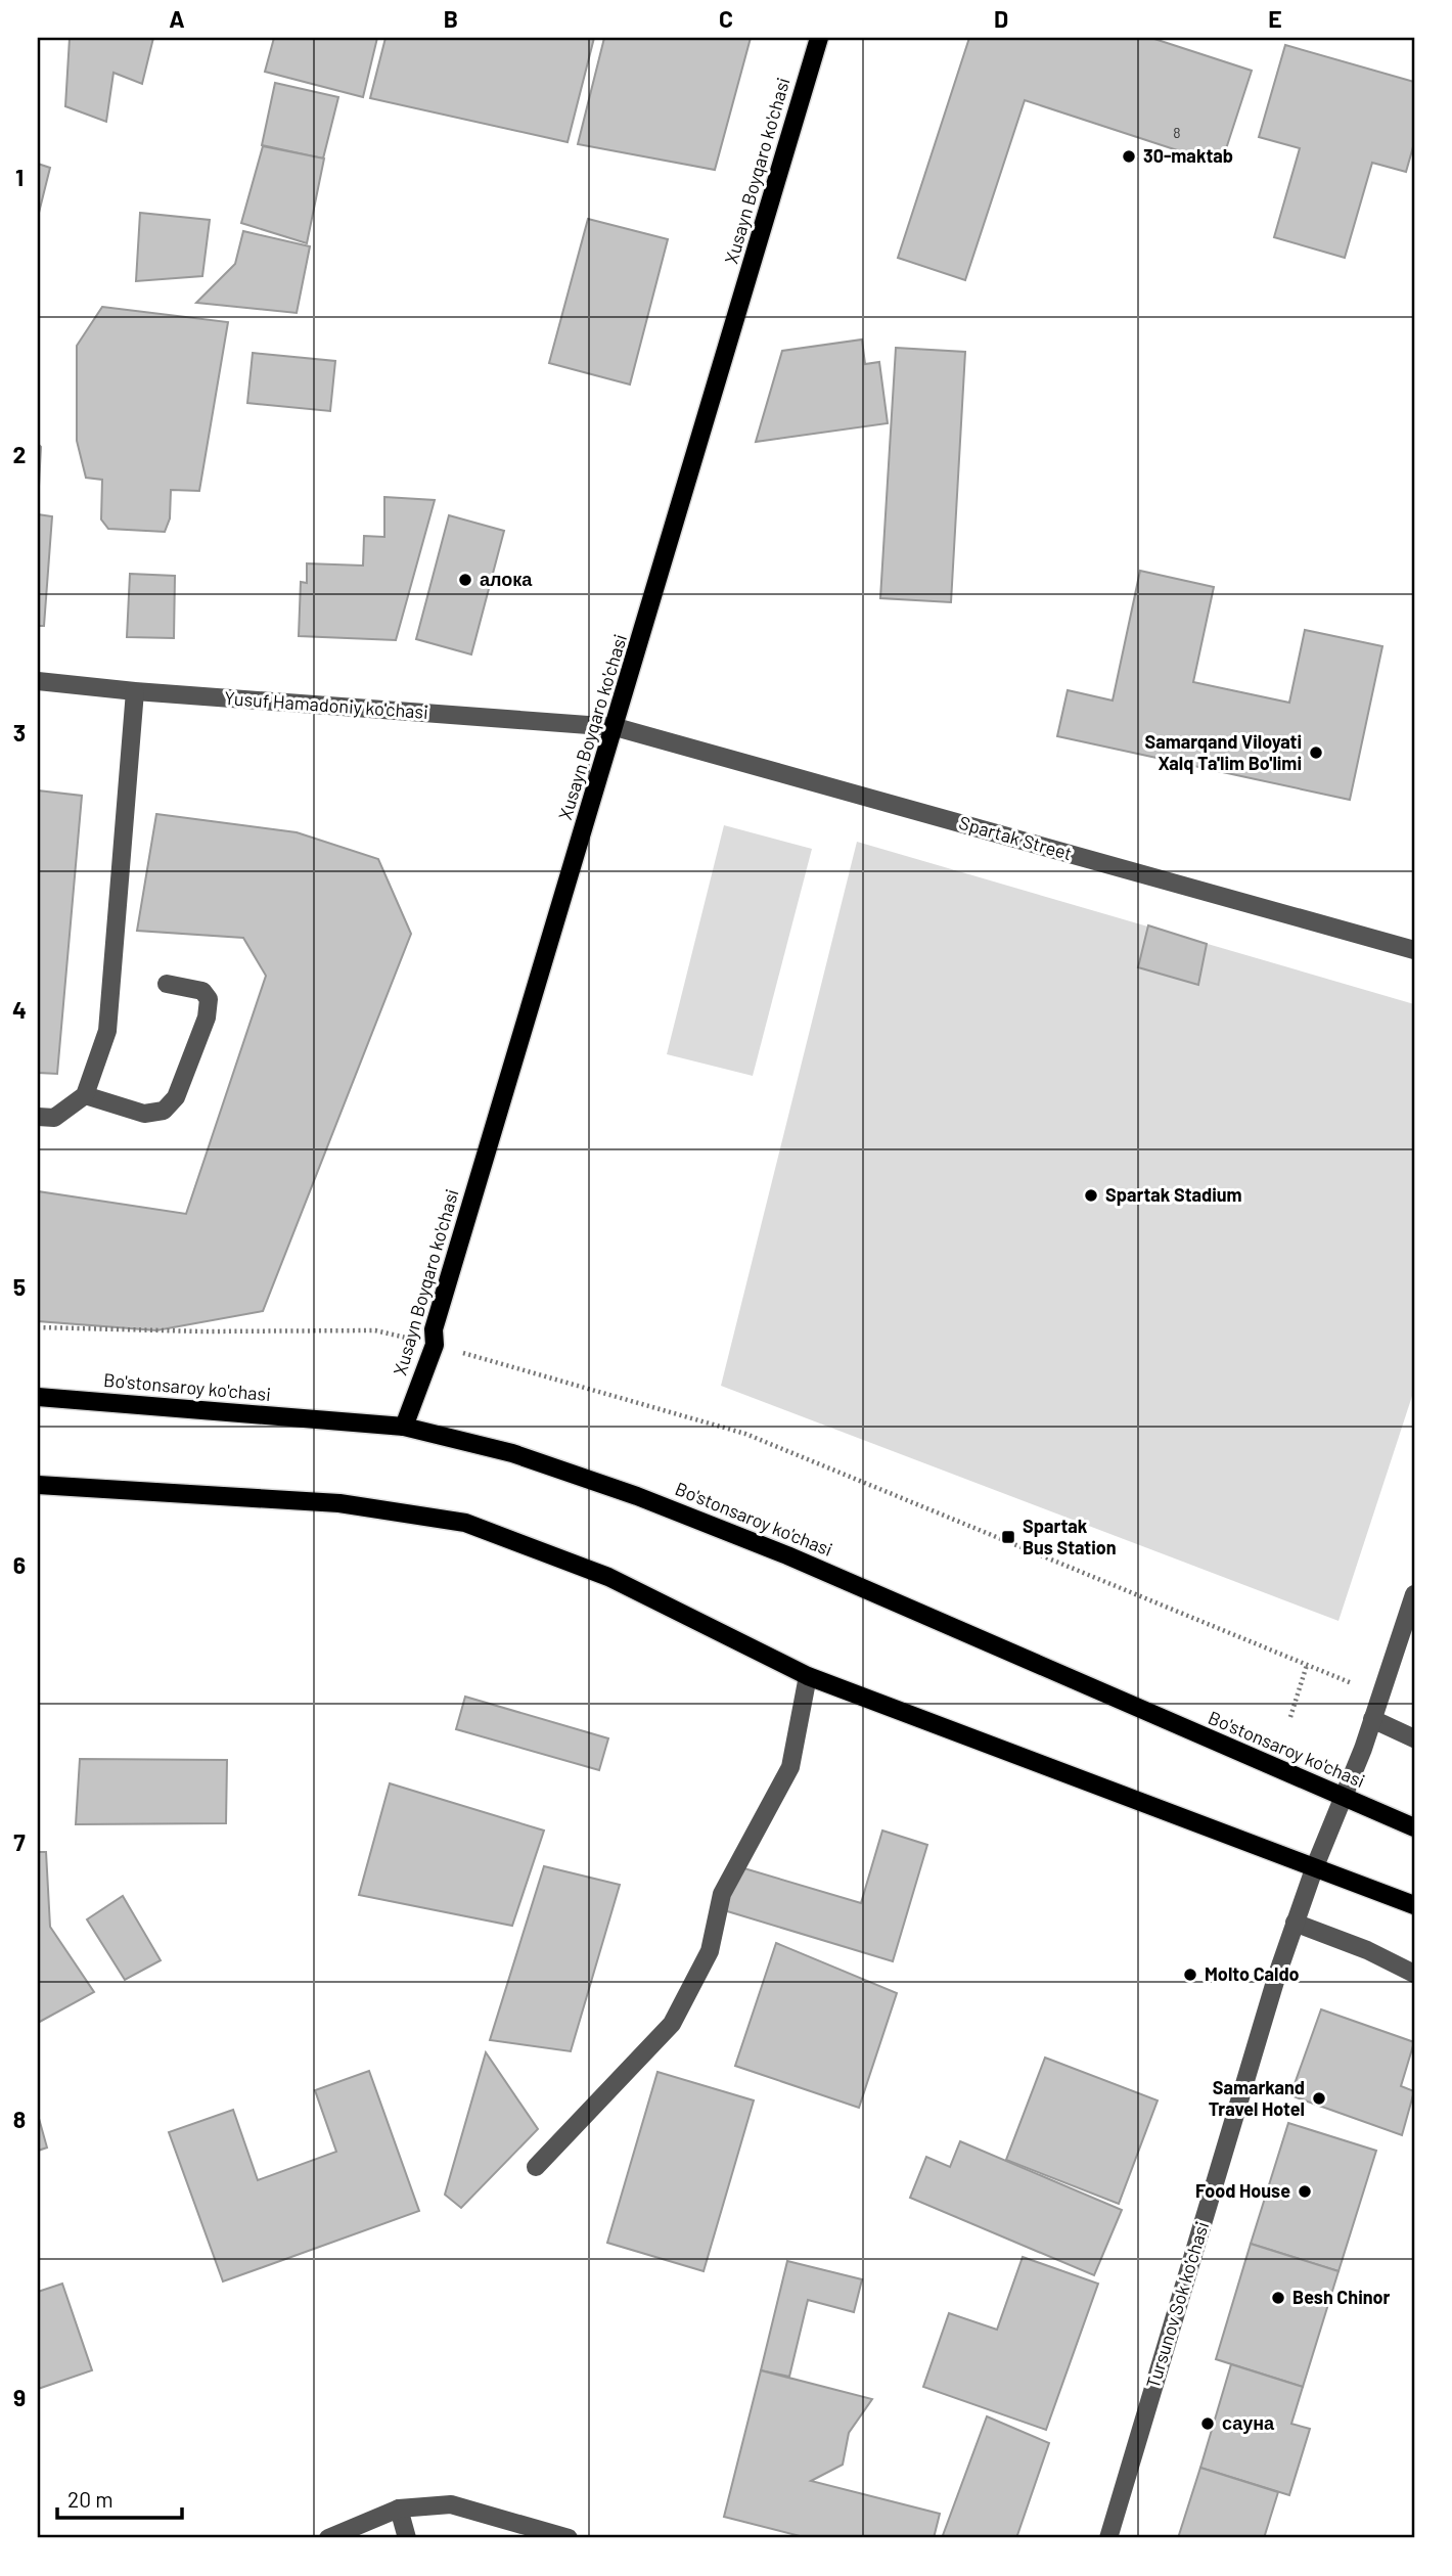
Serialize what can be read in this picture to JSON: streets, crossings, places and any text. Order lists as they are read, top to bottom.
{
  "streets": {
    "main road": ["Xusayn Boyqaro ko'chasi", "Bo'stonsaroy ko'chasi"],
    "street": ["Yusuf Hamadoniy ko'chasi", "Spartak Street", "Tursunov Sok ko'chasi"]
  },
  "crossings": [
    ["Xusayn Boyqaro ko'chasi", "Yusuf Hamadoniy ko'chasi"],
    ["Xusayn Boyqaro ko'chasi", "Spartak Street"],
    ["Xusayn Boyqaro ko'chasi", "Bo'stonsaroy ko'chasi"],
    ["Yusuf Hamadoniy ko'chasi", "Spartak Street"],
    ["Bo'stonsaroy ko'chasi", "Tursunov Sok ko'chasi"]
  ],
  "places": {
    "other": [
      "30-maktab",
      "алока",
      "Samarqand Viloyati Xalq Ta'lim Bo'limi",
      "Spartak Stadium",
      "Molto Caldo",
      "Samarkand Travel Hotel",
      "Food House",
      "Besh Chinor",
      "сауна"
    ],
    "transit": ["Spartak Bus Station"]
  },
  "house_numbers": ["8"],
  "scale_bar": "20 m",
  "grid": {
    "columns": [
      "A",
      "B",
      "C",
      "D",
      "E"
    ],
    "rows": [
      "1",
      "2",
      "3",
      "4",
      "5",
      "6",
      "7",
      "8",
      "9"
    ]
  }
}
